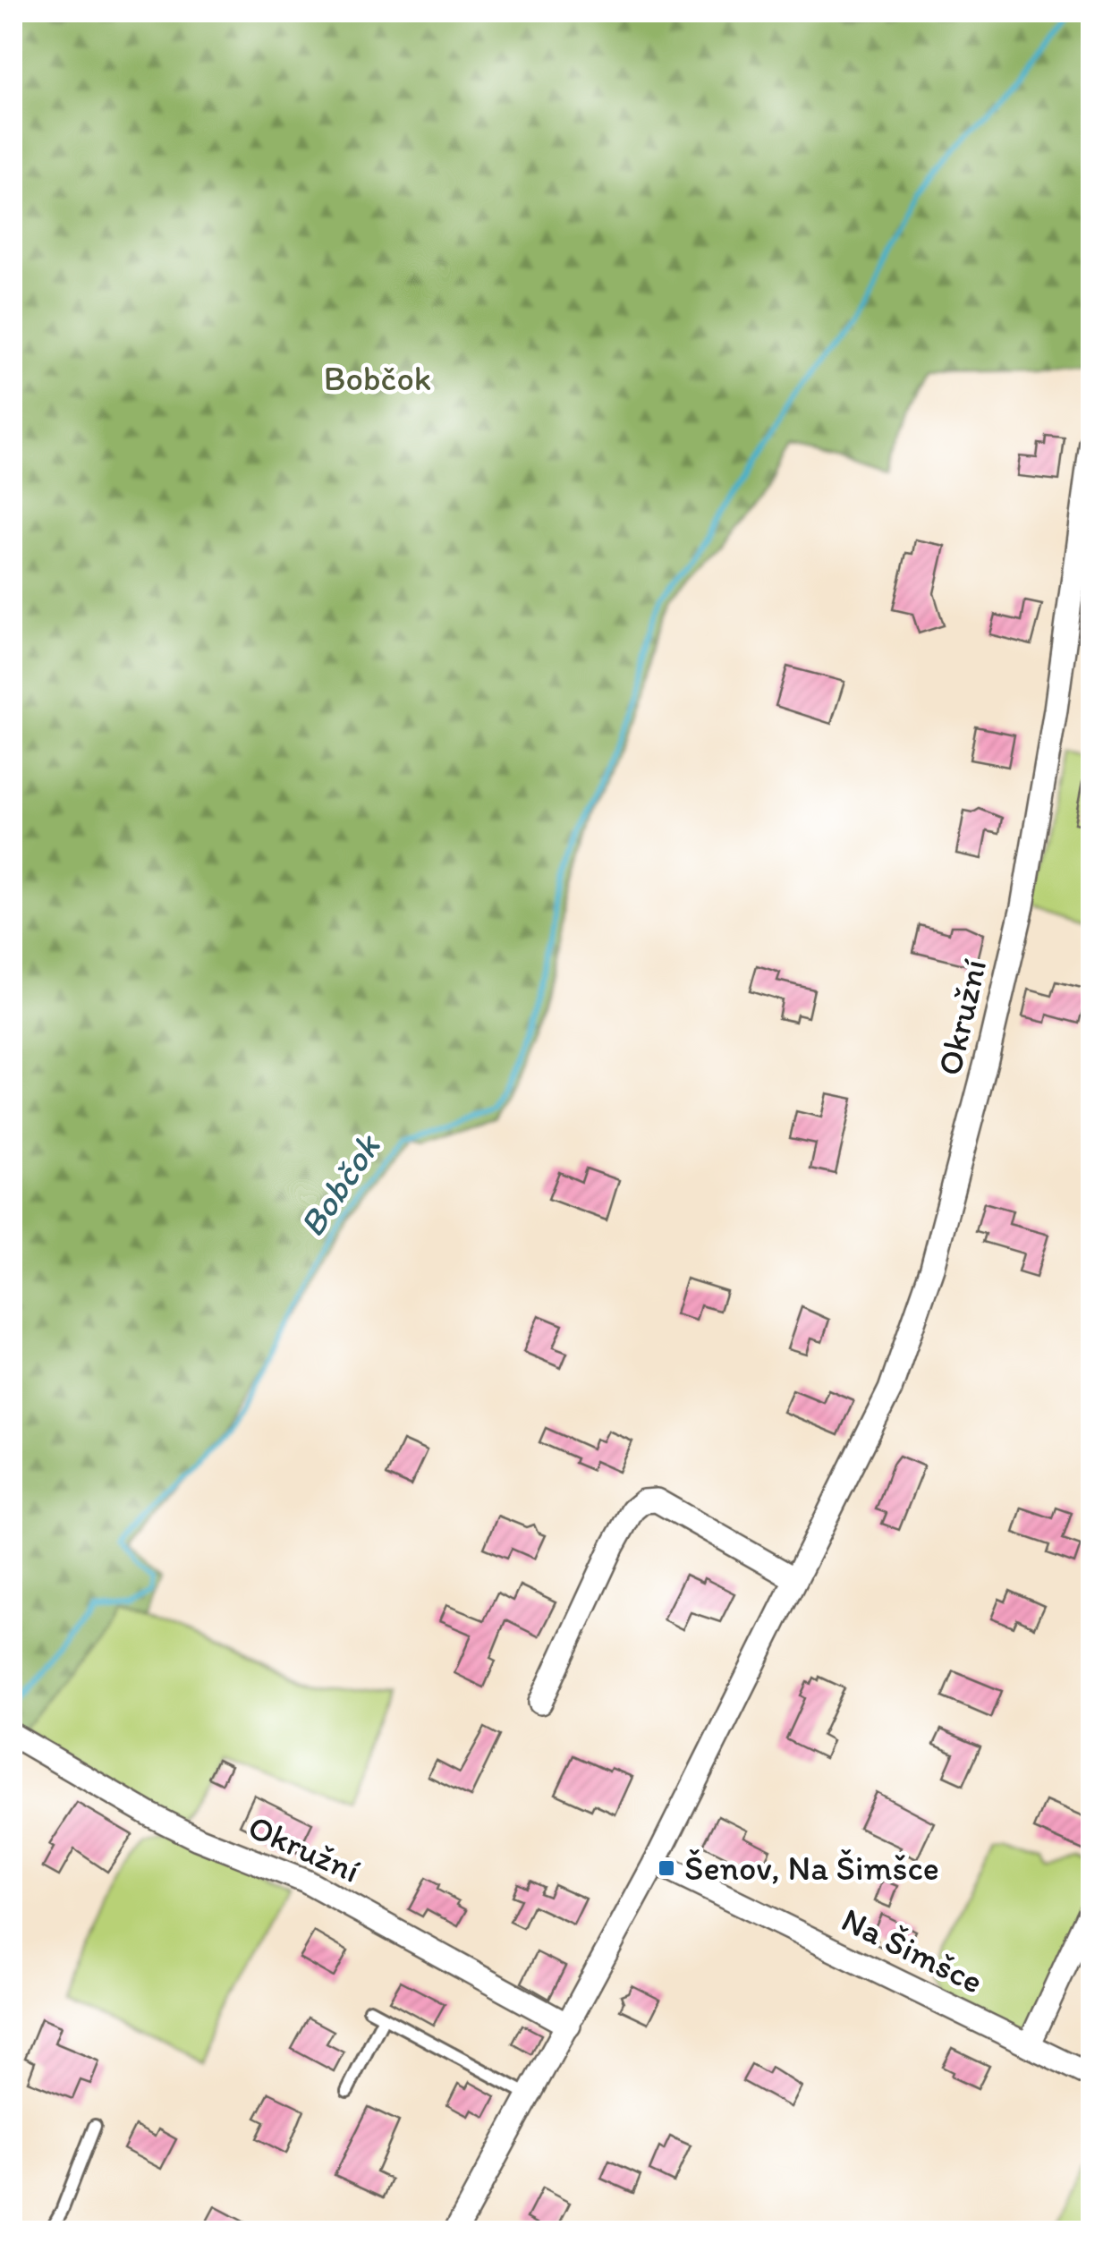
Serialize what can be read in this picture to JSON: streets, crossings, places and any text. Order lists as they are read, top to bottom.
{
  "streets": {
    "street": ["Okružní", "Na Šimšce"]
  },
  "crossings": [
    ["Okružní", "Na Šimšce"]
  ],
  "water": ["Bobčok"],
  "parks": ["Bobčok"],
  "places": {
    "transit": ["Šenov, Na Šimšce"]
  }
}
